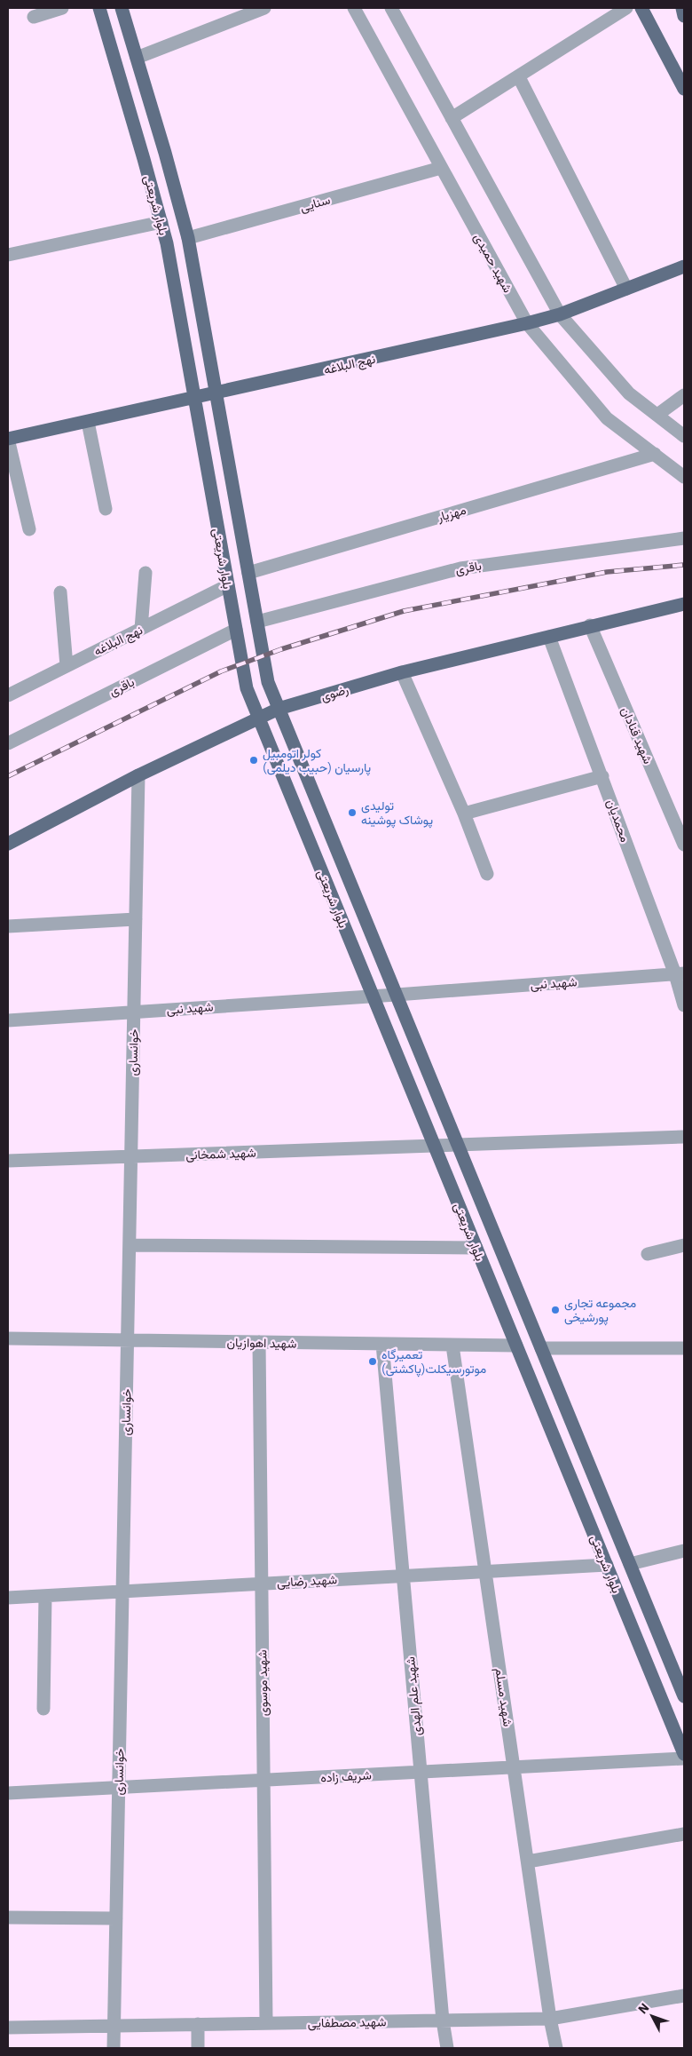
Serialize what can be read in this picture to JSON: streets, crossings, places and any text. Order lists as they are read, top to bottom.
{
  "streets": {
    "main road": ["بلوار شریعتی", "نهج البلاغه", "رضوی"],
    "street": [
      "سنایی",
      "شهید حمیدی",
      "مهزیار",
      "باقری",
      "شهید قنادان",
      "محمدیان",
      "شهید نبی",
      "خوانساری",
      "شهید شمخانی",
      "شهید اهوازیان",
      "شهید رضایی",
      "شهید موسوی",
      "شهید علم الهدی",
      "شهید مسلم",
      "شریف زاده",
      "شهید مصطفایی"
    ]
  },
  "crossings": [
    ["سنایی", "بلوار شریعتی"],
    ["سنایی", "شهید حمیدی"],
    ["بلوار شریعتی", "نهج البلاغه"],
    ["بلوار شریعتی", "مهزیار"],
    ["بلوار شریعتی", "باقری"],
    ["بلوار شریعتی", "رضوی"],
    ["بلوار شریعتی", "شهید نبی"],
    ["بلوار شریعتی", "شهید شمخانی"],
    ["بلوار شریعتی", "شهید اهوازیان"],
    ["بلوار شریعتی", "شهید رضایی"],
    ["شهید حمیدی", "نهج البلاغه"],
    ["شهید حمیدی", "مهزیار"],
    ["رضوی", "شهید قنادان"],
    ["رضوی", "محمدیان"],
    ["رضوی", "خوانساری"],
    ["محمدیان", "شهید نبی"],
    ["شهید نبی", "خوانساری"],
    ["خوانساری", "شهید شمخانی"],
    ["خوانساری", "شهید اهوازیان"],
    ["خوانساری", "شهید رضایی"],
    ["خوانساری", "شریف زاده"],
    ["خوانساری", "شهید مصطفایی"],
    ["شهید اهوازیان", "شهید موسوی"],
    ["شهید اهوازیان", "شهید علم الهدی"],
    ["شهید اهوازیان", "شهید مسلم"],
    ["شهید رضایی", "شهید موسوی"],
    ["شهید رضایی", "شهید علم الهدی"],
    ["شهید رضایی", "شهید مسلم"],
    ["شهید موسوی", "شریف زاده"],
    ["شهید موسوی", "شهید مصطفایی"],
    ["شهید علم الهدی", "شریف زاده"],
    ["شهید علم الهدی", "شهید مصطفایی"],
    ["شهید مسلم", "شریف زاده"],
    ["شهید مسلم", "شهید مصطفایی"]
  ],
  "places": [
    "کولر اتومبیل پارسیان (حبیب دیلمی)",
    "تولیدی پوشاک پوشینه",
    "مجموعه تجاری پورشیخی",
    "تعمیرگاه موتورسیکلت(پاکشتی)"
  ],
  "north": "top left"
}
